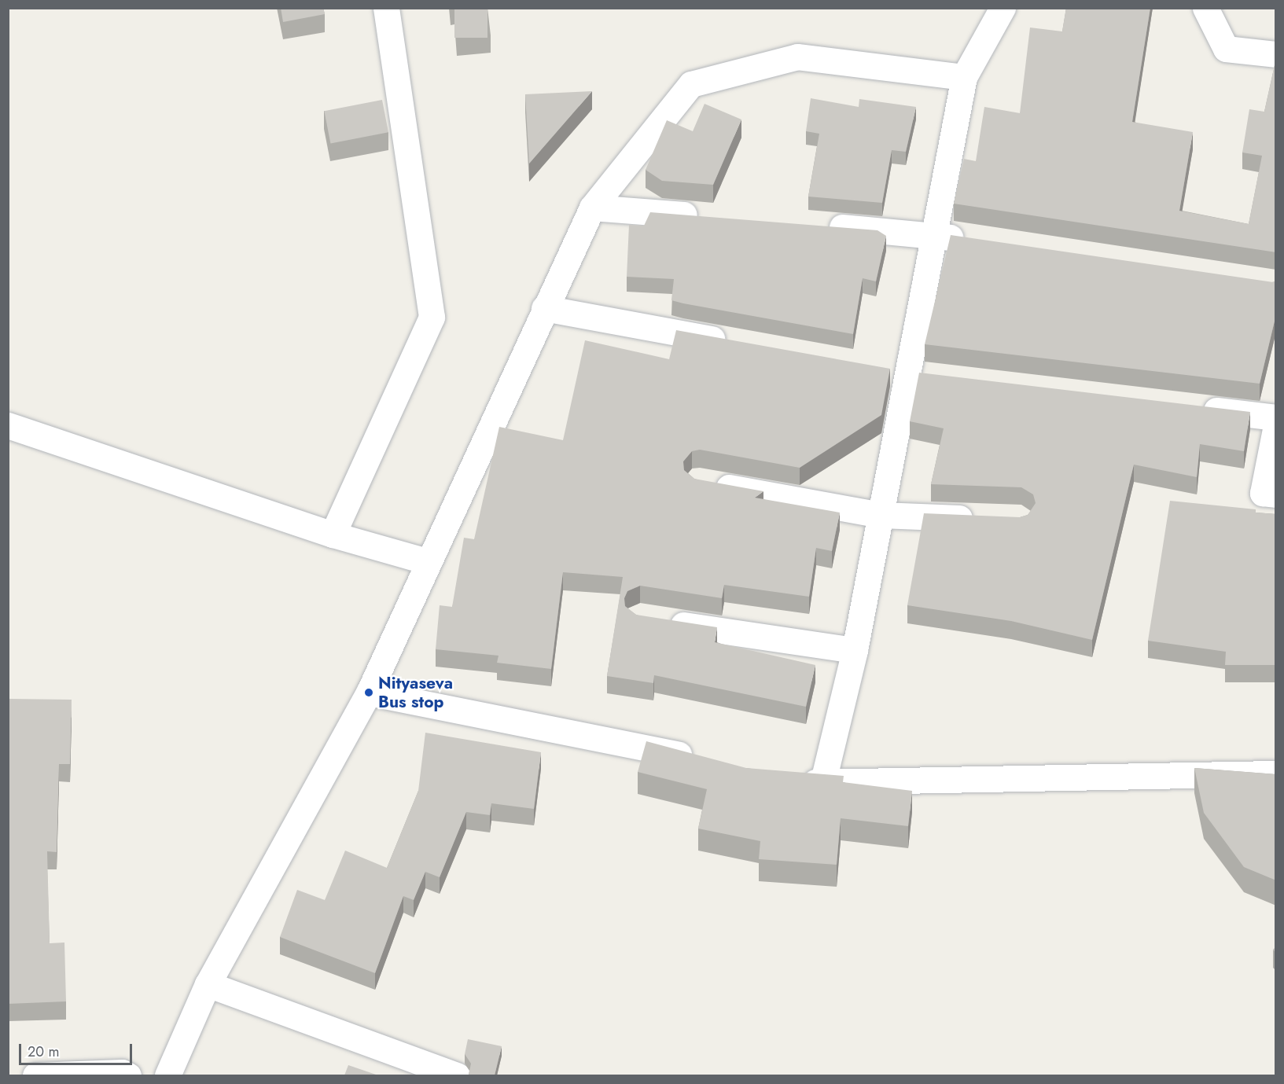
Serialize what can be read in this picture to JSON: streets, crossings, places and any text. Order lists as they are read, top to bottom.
{
  "places": ["Nityaseva Bus stop"],
  "scale_bar": "20 m"
}
